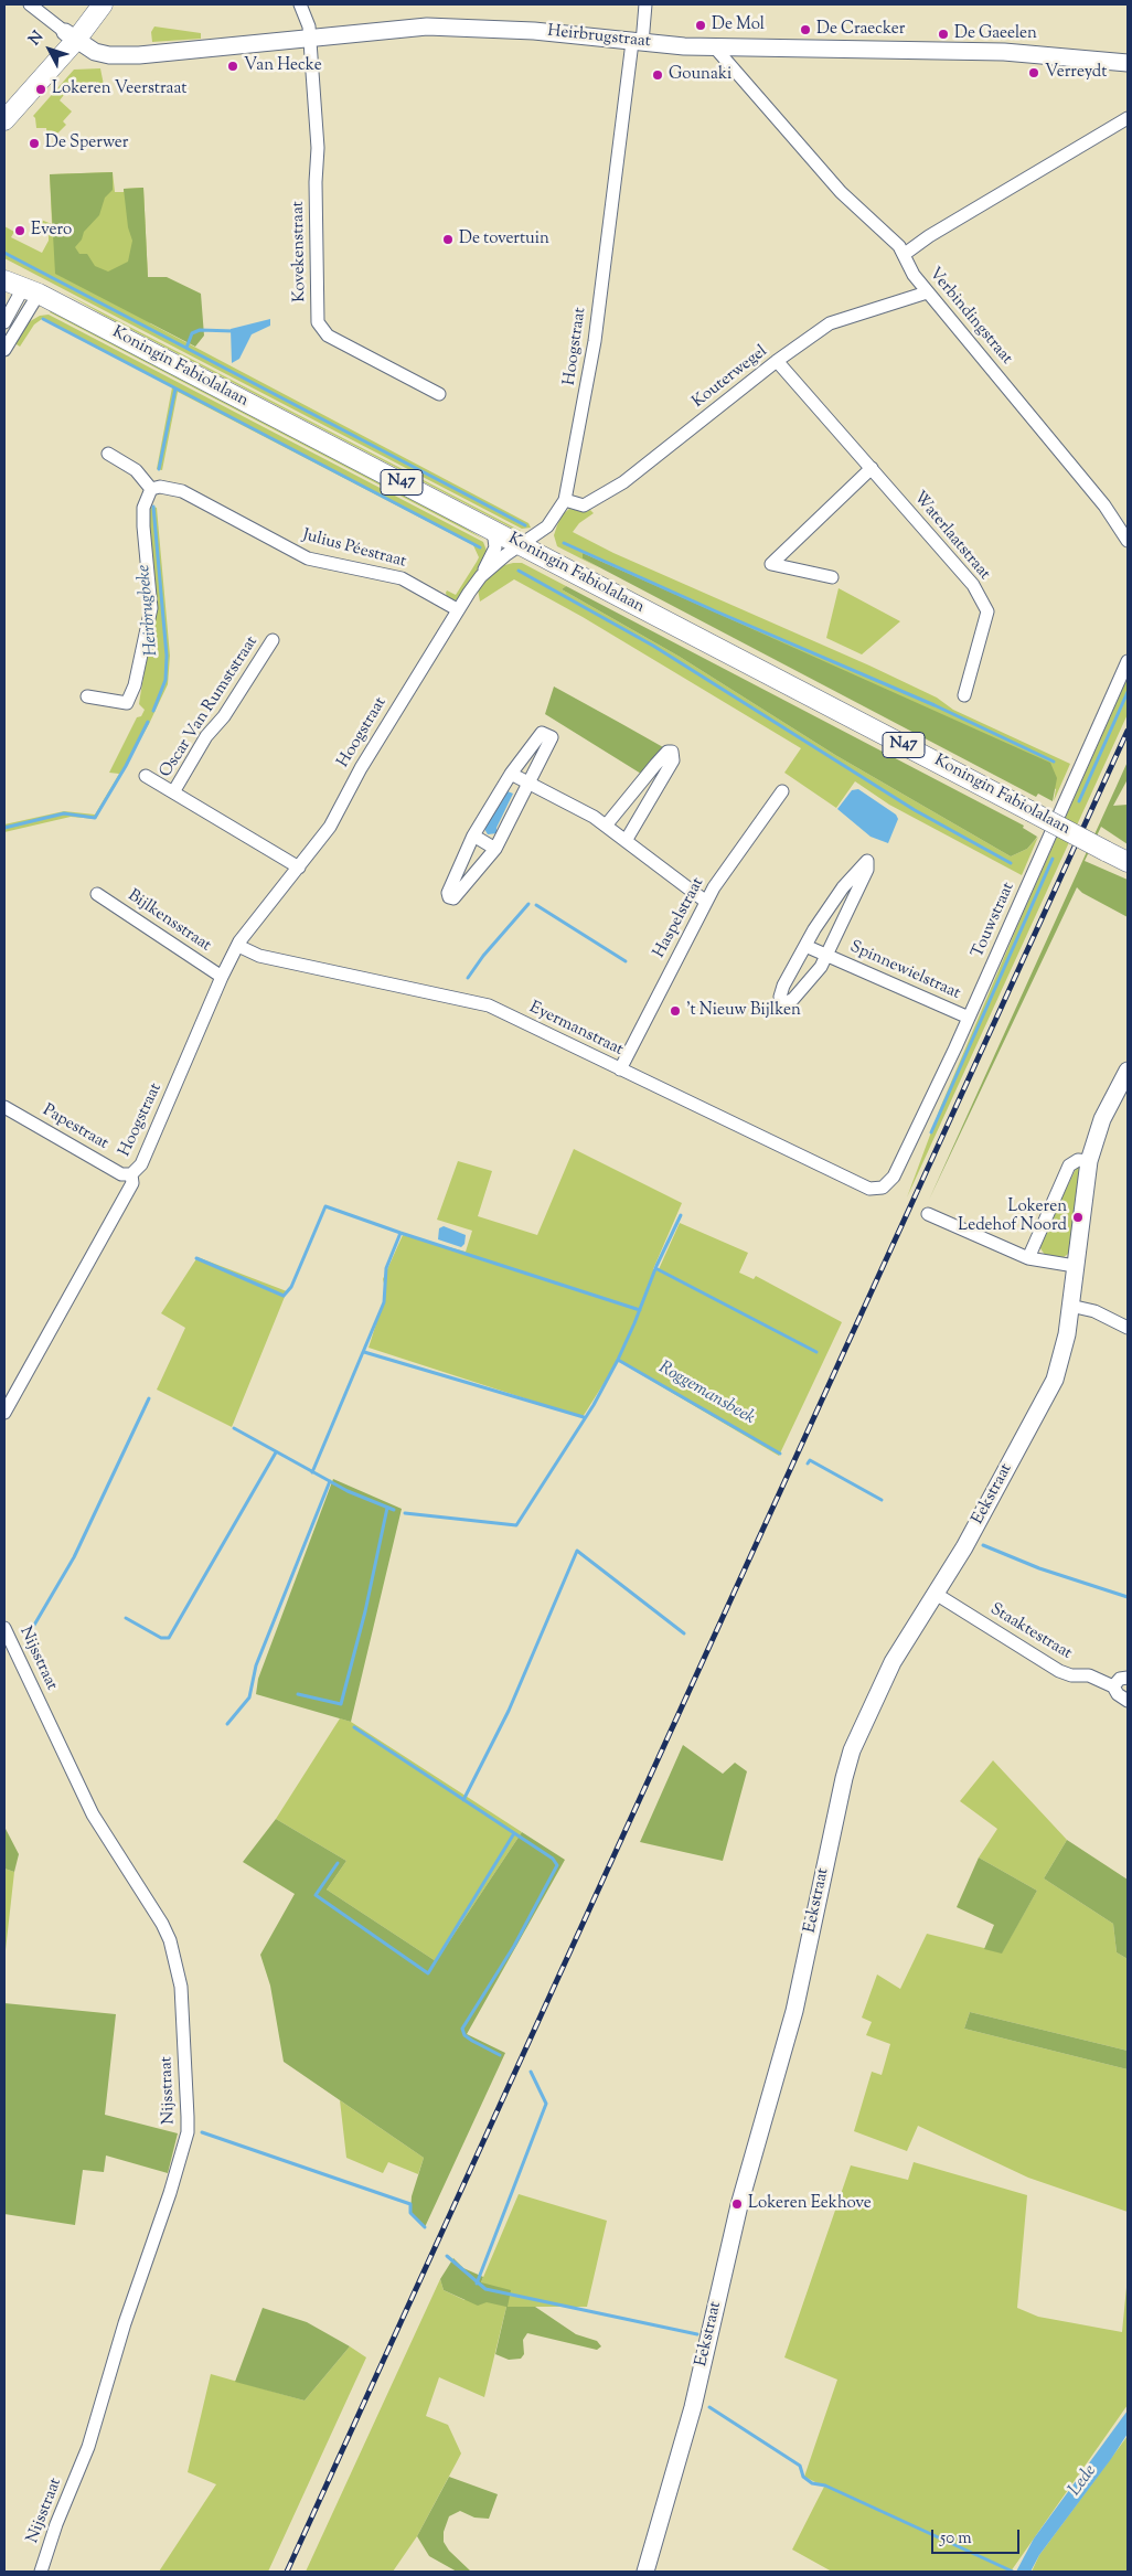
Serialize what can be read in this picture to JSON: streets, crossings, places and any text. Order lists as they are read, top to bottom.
{
  "streets": {
    "main road": ["Koningin Fabiolalaan", "N47"],
    "street": [
      "Heirbrugstraat",
      "Kovekenstraat",
      "Verbindingstraat",
      "Hoogstraat",
      "Kouterwegel",
      "Waterlaatstraat",
      "Julius Péestraat",
      "Oscar Van Rumststraat",
      "Haspelstraat",
      "Touwstraat",
      "Bijlkensstraat",
      "Spinnewielstraat",
      "Eyermanstraat",
      "Papestraat",
      "Eekstraat",
      "Staaktestraat",
      "Nijsstraat"
    ]
  },
  "crossings": [
    ["Heirbrugstraat", "Kovekenstraat"],
    ["Heirbrugstraat", "Verbindingstraat"],
    ["Heirbrugstraat", "Hoogstraat"],
    ["Verbindingstraat", "Kouterwegel"],
    ["Hoogstraat", "Koningin Fabiolalaan"],
    ["Hoogstraat", "Kouterwegel"],
    ["Hoogstraat", "Julius Péestraat"],
    ["Hoogstraat", "Oscar Van Rumststraat"],
    ["Hoogstraat", "Bijlkensstraat"],
    ["Hoogstraat", "Eyermanstraat"],
    ["Hoogstraat", "Papestraat"],
    ["Kouterwegel", "Waterlaatstraat"],
    ["Haspelstraat", "Eyermanstraat"],
    ["Touwstraat", "Spinnewielstraat"],
    ["Touwstraat", "Eyermanstraat"],
    ["Eekstraat", "Staaktestraat"]
  ],
  "water": ["Heirbrugbeke", "Roggemansbeek", "Lede"],
  "places": [
    "De Mol",
    "De Craecker",
    "De Gaeelen",
    "Van Hecke",
    "Verreydt",
    "Gounaki",
    "Lokeren Veerstraat",
    "De Sperwer",
    "Evero",
    "De tovertuin",
    "'t Nieuw Bijlken",
    "Lokeren Ledehof Noord",
    "Lokeren Eekhove"
  ],
  "scale_bar": "50 m",
  "north": "top left"
}
